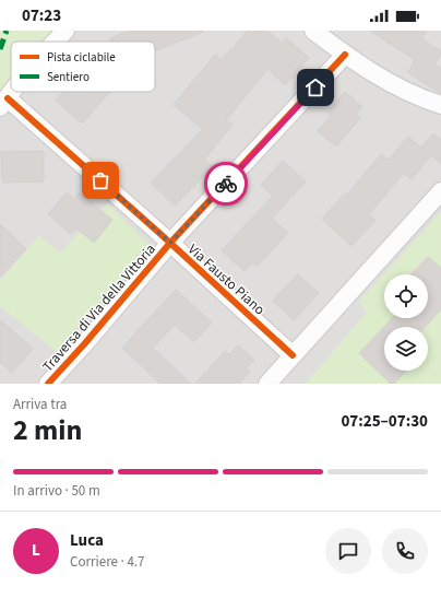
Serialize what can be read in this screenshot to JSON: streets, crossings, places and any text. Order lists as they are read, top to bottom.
{
  "streets": {
    "street": ["Via Fausto Piano", "Traversa di Via della Vittoria"]
  },
  "crossings": [
    ["Via Fausto Piano", "Traversa di Via della Vittoria"]
  ],
  "legend": ["Pista ciclabile", "Sentiero"],
  "page": {
    "status": "07:23",
    "heading": ["2 min", "Arriva tra", "07:25–07:30"],
    "panel": ["Luca", "Corriere · 4.7"],
    "bar": "In arrivo · 50 m",
    "round": "L"
  }
}
